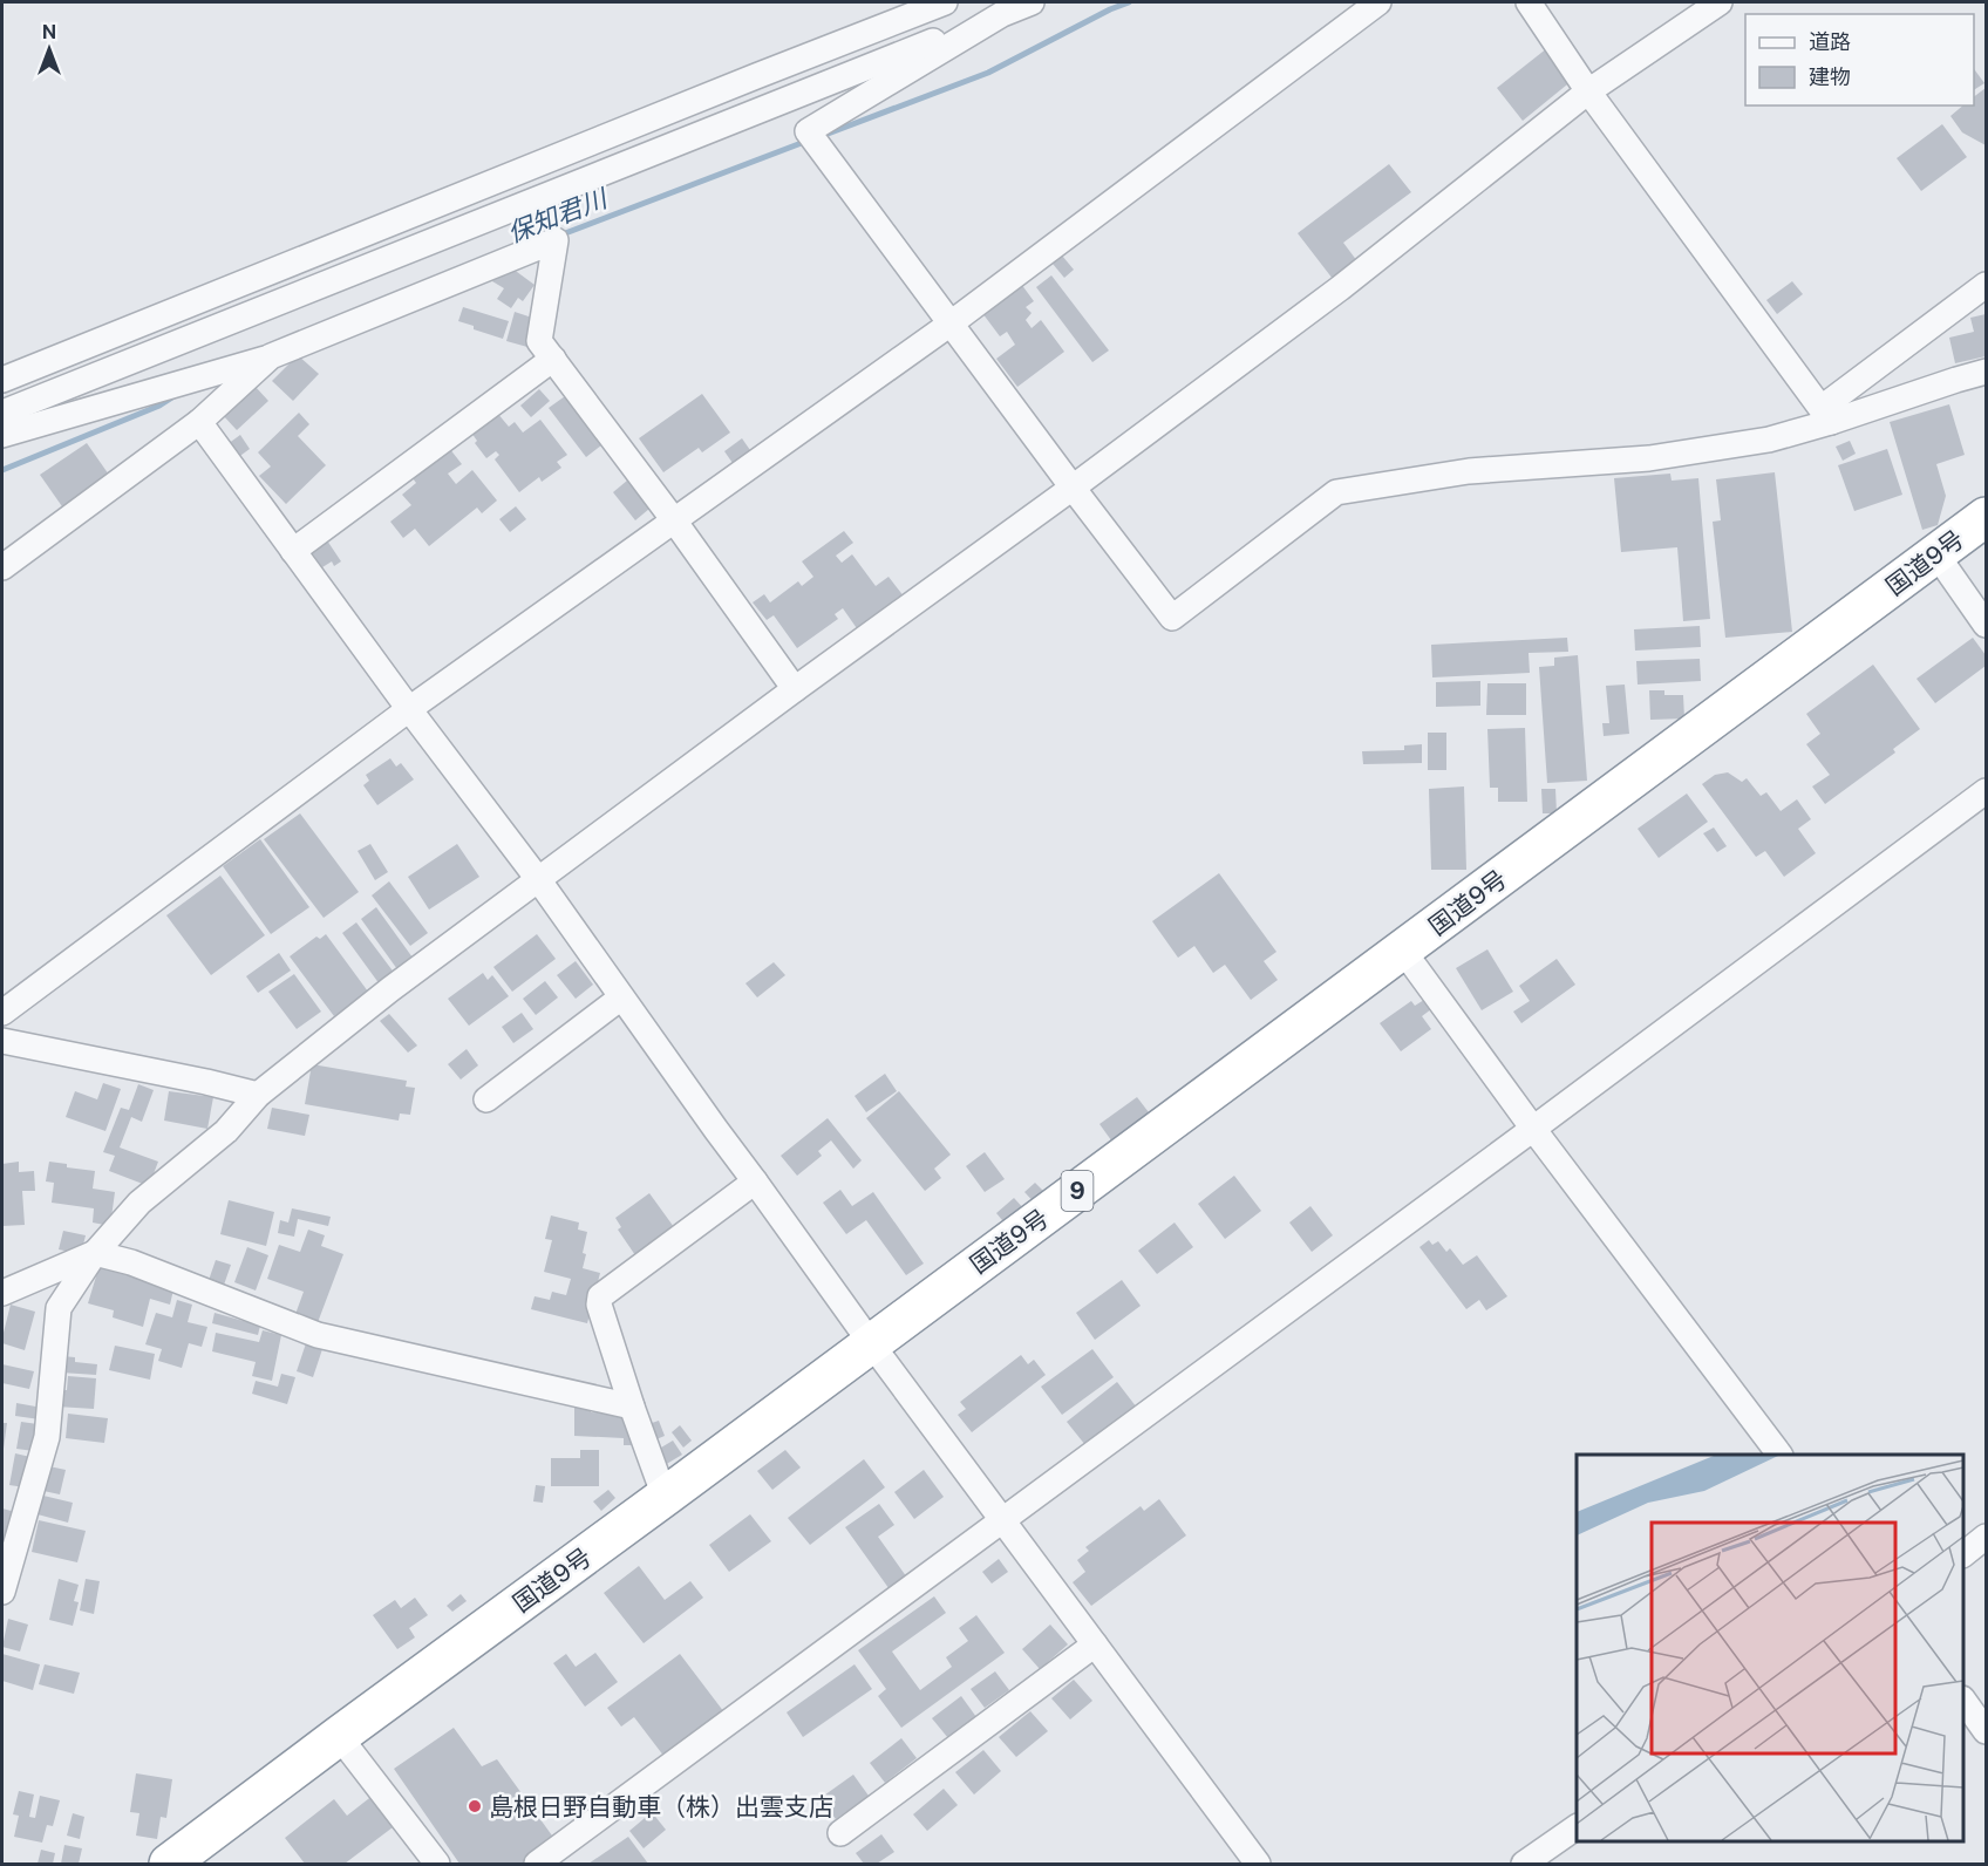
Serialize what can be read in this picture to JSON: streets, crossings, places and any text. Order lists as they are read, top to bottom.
{
  "streets": {
    "highway": ["国道9号", "9"]
  },
  "water": ["保知君川"],
  "places": ["島根日野自動車（株）出雲支店"],
  "legend": ["道路", "建物"],
  "north": "top"
}
